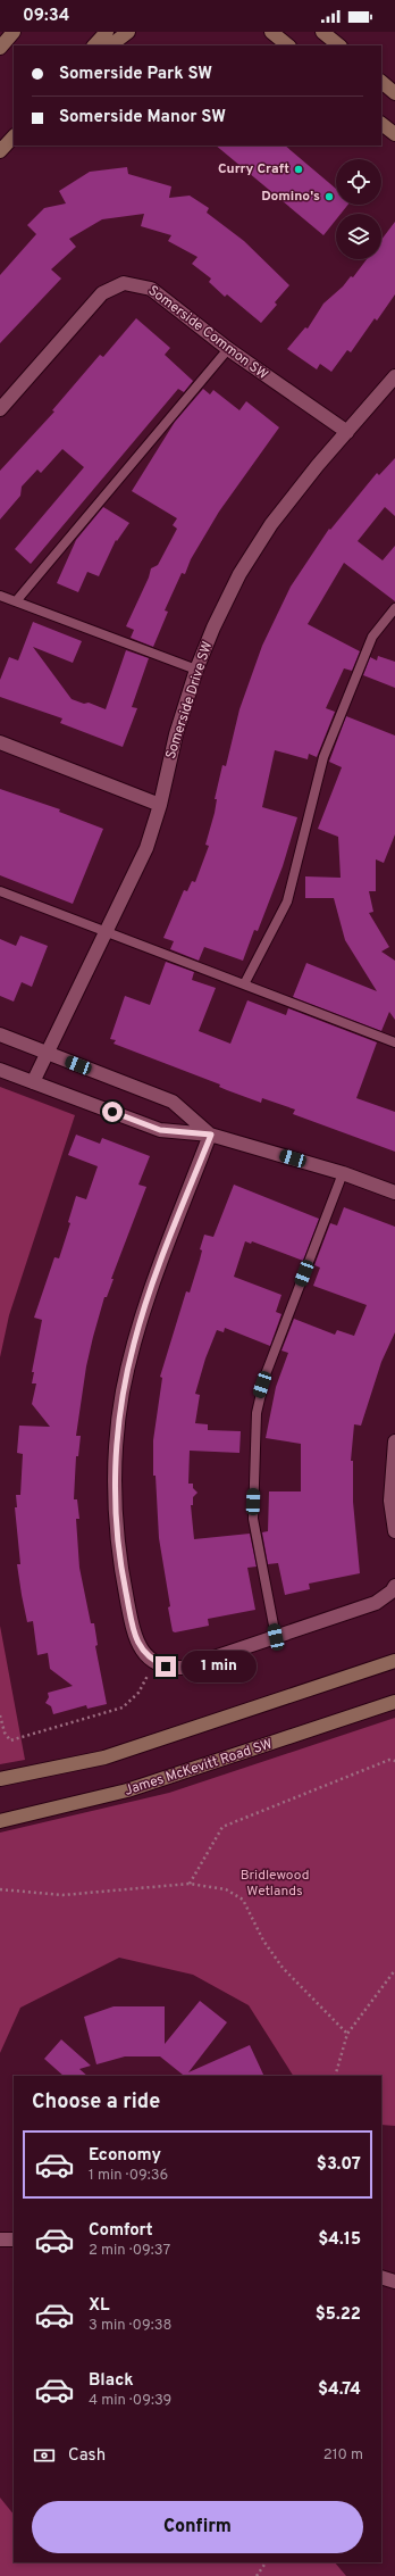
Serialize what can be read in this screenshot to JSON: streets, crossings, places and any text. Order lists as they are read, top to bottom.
{
  "streets": {
    "main road": ["James McKevitt Road SW"],
    "street": ["Somerside Common SW", "Somerside Drive SW"]
  },
  "crossings": [
    ["Somerside Common SW", "Somerside Drive SW"]
  ],
  "parks": ["Bridlewood Wetlands"],
  "places": ["Curry Craft", "Domino's"],
  "page": {
    "status": "09:34",
    "banner": ["Somerside Park SW", "Somerside Manor SW"],
    "bubble": "1 min",
    "heading": "Choose a ride",
    "list": [
      {
        "name": "Economy",
        "note": "1 min · 09:36",
        "value": "$3.07"
      },
      {
        "name": "Comfort",
        "note": "2 min · 09:37",
        "value": "$4.15"
      },
      {
        "name": "XL",
        "note": "3 min · 09:38",
        "value": "$5.22"
      },
      {
        "name": "Black",
        "note": "4 min · 09:39",
        "value": "$4.74"
      }
    ],
    "pay": ["Cash", "210 m"],
    "buttons": "Confirm"
  }
}
